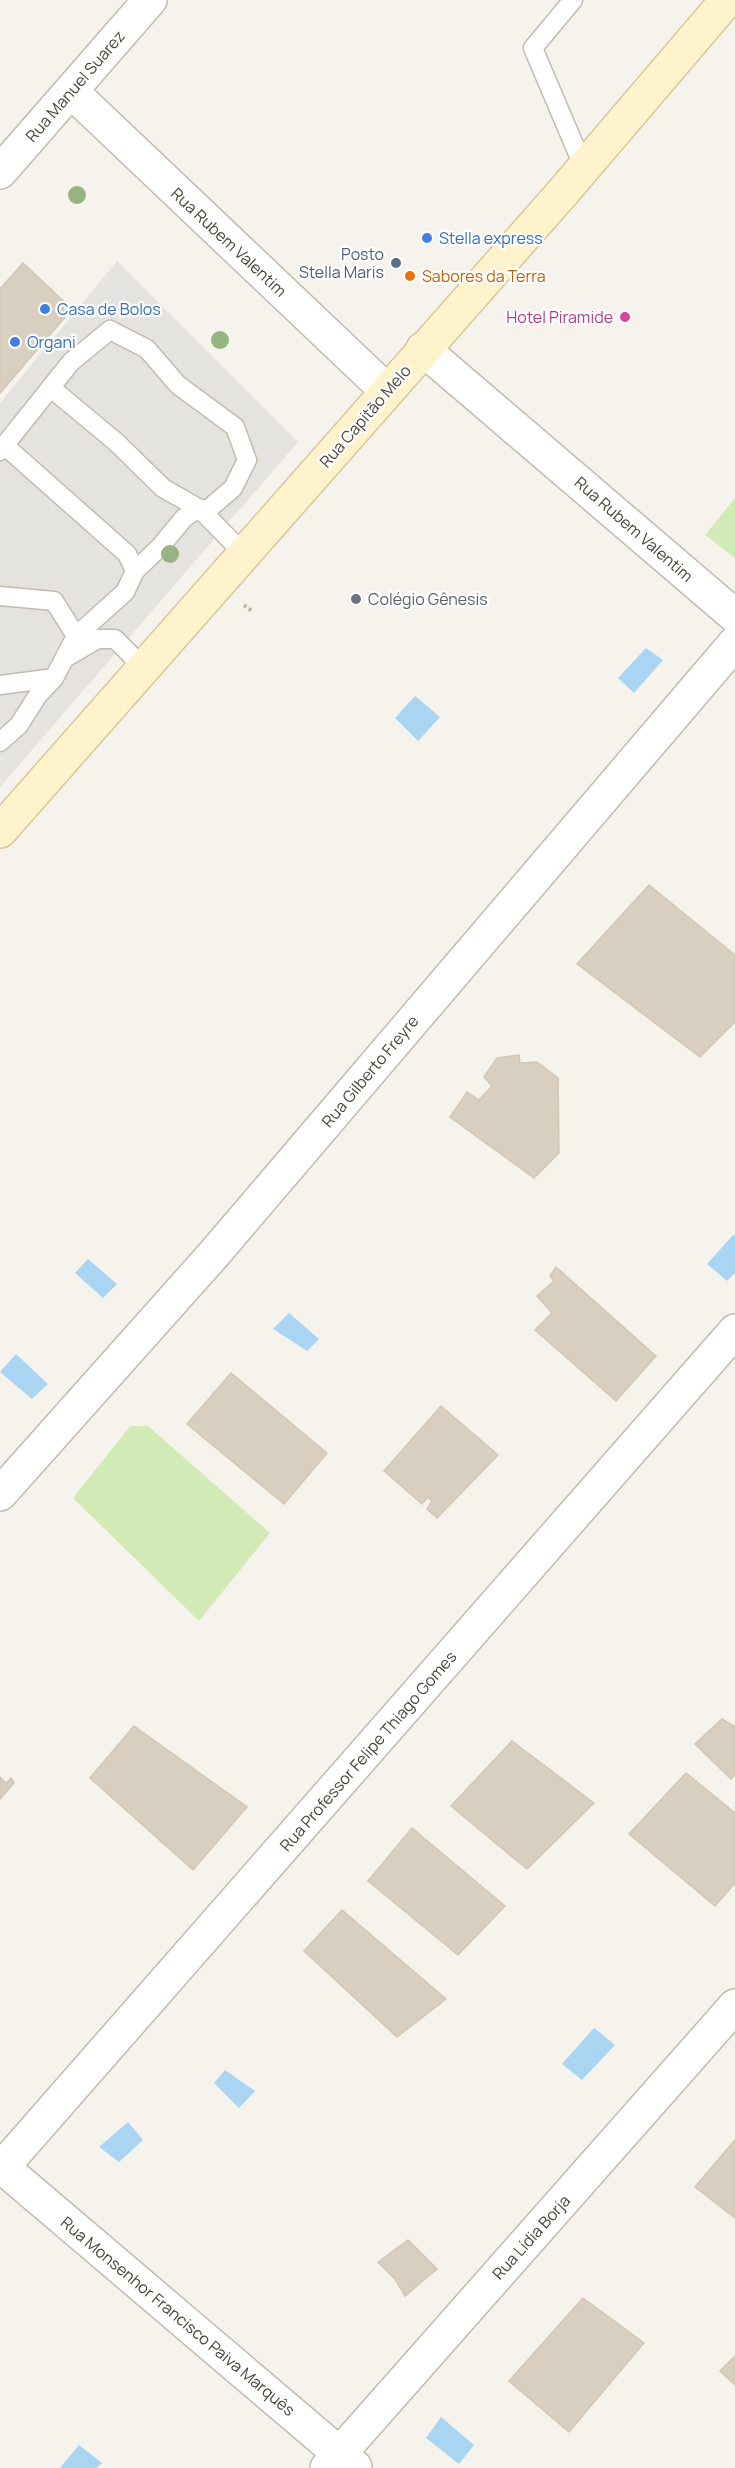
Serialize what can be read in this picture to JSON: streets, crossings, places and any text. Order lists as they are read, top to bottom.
{
  "streets": {
    "main road": ["Rua Capitão Melo"],
    "street": [
      "Rua Manuel Suarez",
      "Rua Rubem Valentim",
      "Rua Gilberto Freyre",
      "Rua Professor Felipe Thiago Gomes",
      "Rua Lídia Borja",
      "Rua Monsenhor Francisco Paiva Marquês"
    ]
  },
  "crossings": [
    ["Rua Manuel Suarez", "Rua Rubem Valentim"],
    ["Rua Rubem Valentim", "Rua Capitão Melo"],
    ["Rua Professor Felipe Thiago Gomes", "Rua Monsenhor Francisco Paiva Marquês"],
    ["Rua Lídia Borja", "Rua Monsenhor Francisco Paiva Marquês"]
  ],
  "places": [
    "Stella express",
    "Posto Stella Maris",
    "Sabores da Terra",
    "Casa de Bolos",
    "Hotel Piramide",
    "Organi",
    "Colégio Gênesis"
  ]
}
